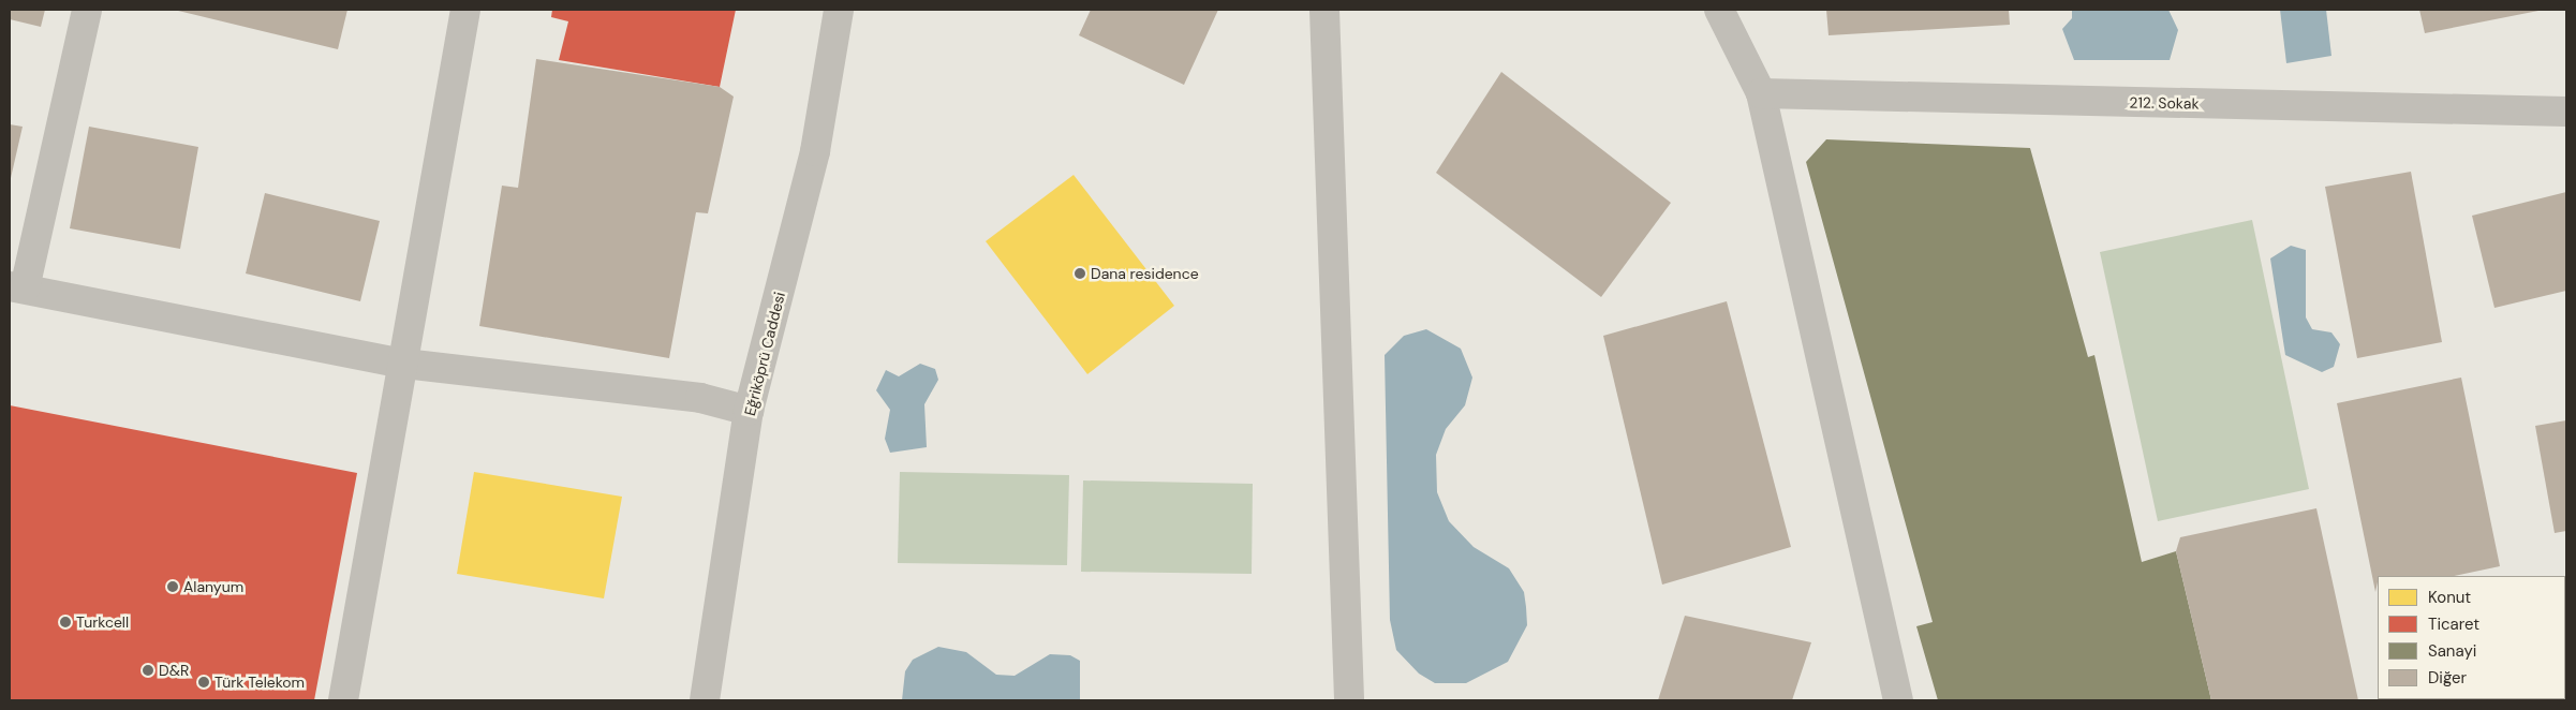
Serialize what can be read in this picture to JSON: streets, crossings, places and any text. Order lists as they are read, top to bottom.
{
  "streets": {
    "street": ["212. Sokak", "Eğriköprü Caddesi"]
  },
  "places": [
    "Dana residence",
    "Alanyum",
    "Turkcell",
    "D&R",
    "Türk Telekom"
  ],
  "legend": [
    "Konut",
    "Ticaret",
    "Sanayi",
    "Diğer"
  ]
}
